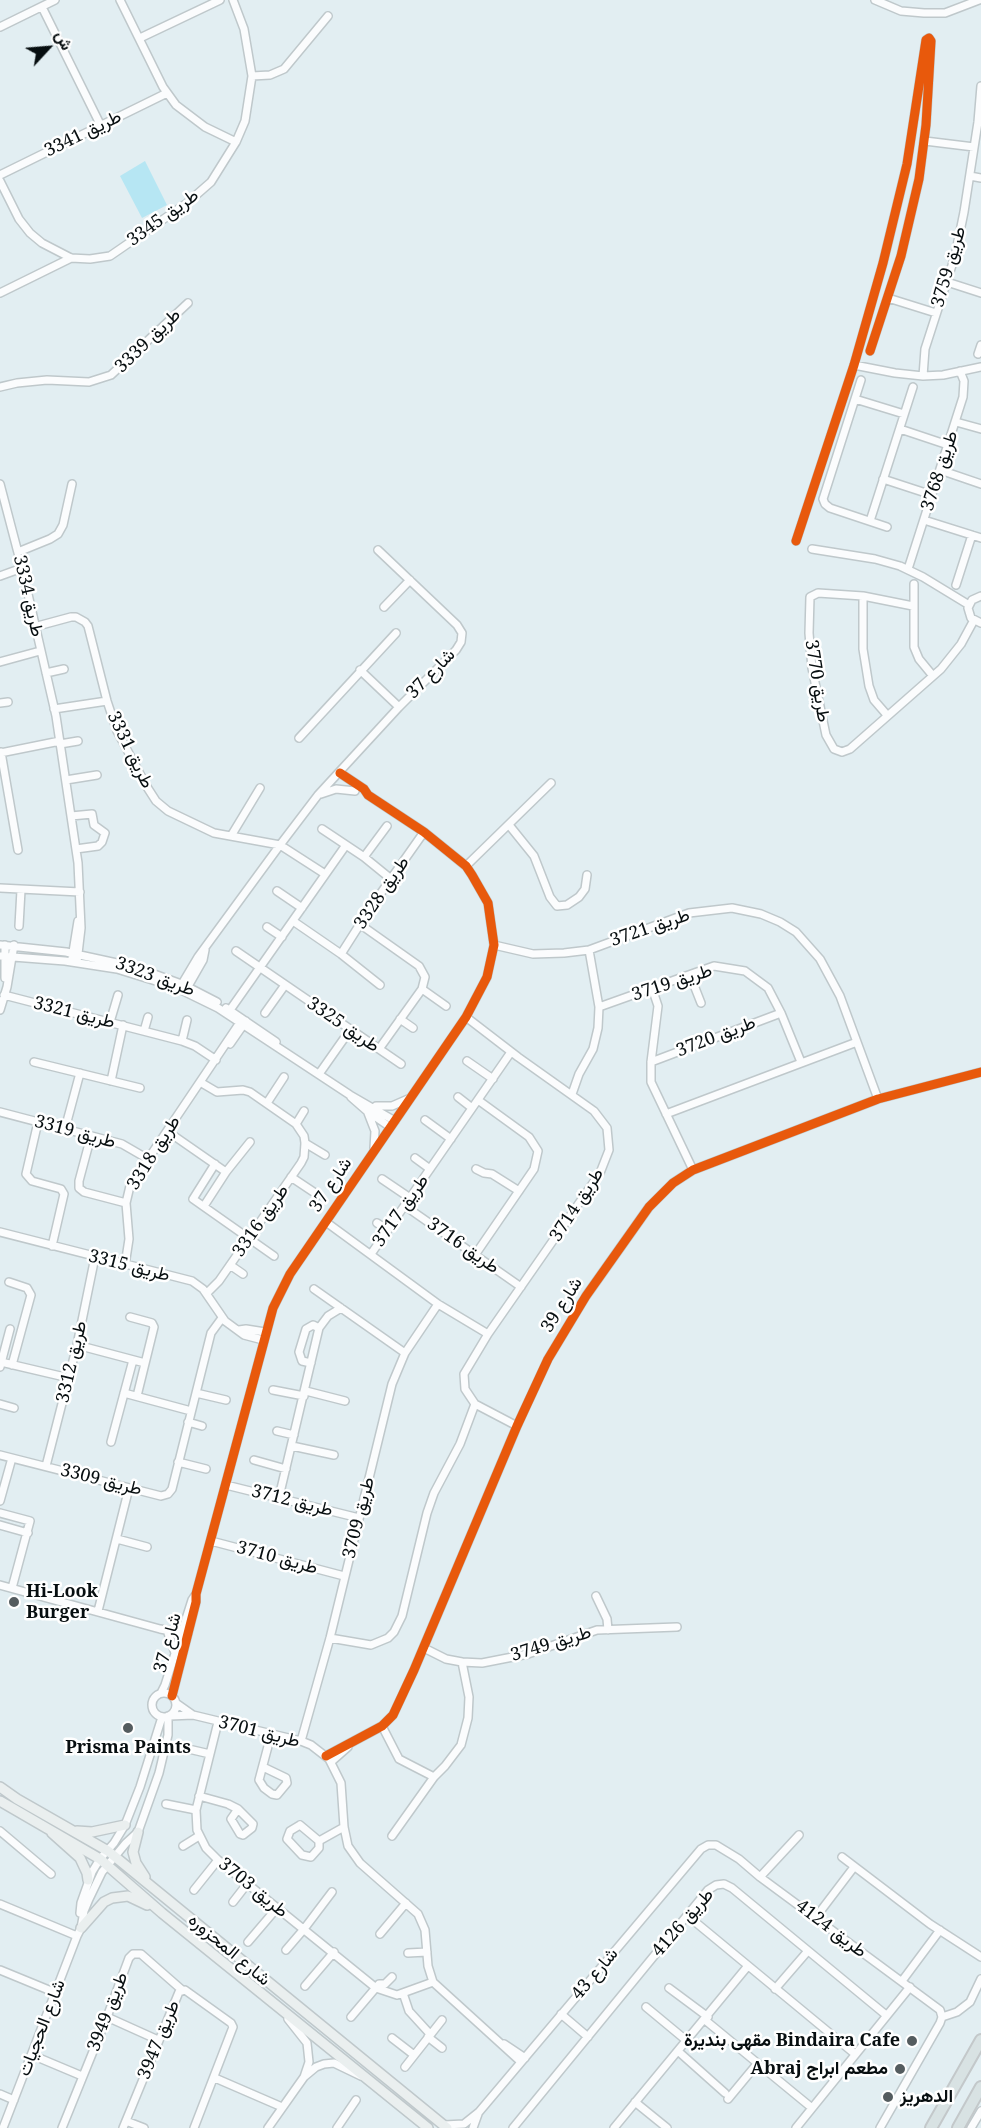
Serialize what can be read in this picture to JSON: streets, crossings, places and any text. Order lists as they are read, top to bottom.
{
  "streets": {
    "main road": ["شارع المحزوره"],
    "street": [
      "طريق 3341",
      "طريق 3345",
      "طريق 3759",
      "طريق 3339",
      "طريق 3768",
      "طريق 3334",
      "شارع 37",
      "طريق 3770",
      "طريق 3331",
      "طريق 3328",
      "طريق 3721",
      "طريق 3323",
      "طريق 3719",
      "طريق 3321",
      "طريق 3325",
      "طريق 3720",
      "طريق 3319",
      "طريق 3318",
      "طريق 3714",
      "طريق 3717",
      "طريق 3316",
      "طريق 3716",
      "طريق 3315",
      "شارع 39",
      "طريق 3312",
      "طريق 3309",
      "طريق 3712",
      "طريق 3709",
      "طريق 3710",
      "طريق 3749",
      "طريق 3701",
      "طريق 3703",
      "طريق 4126",
      "طريق 4124",
      "شارع 43",
      "طريق 3949",
      "شارع الحجيات",
      "طريق 3947"
    ]
  },
  "crossings": [
    ["طريق 3334", "طريق 3331"],
    ["طريق 3334", "طريق 3323"],
    ["شارع 37", "طريق 3328"],
    ["شارع 37", "طريق 3721"],
    ["شارع 37", "طريق 3323"],
    ["شارع 37", "طريق 3714"],
    ["شارع 37", "طريق 3315"],
    ["شارع 37", "طريق 3712"],
    ["شارع 37", "طريق 3710"],
    ["شارع 37", "طريق 3701"],
    ["طريق 3721", "شارع 39"],
    ["طريق 3323", "طريق 3318"],
    ["طريق 3719", "طريق 3720"],
    ["طريق 3321", "طريق 3318"],
    ["طريق 3720", "شارع 39"],
    ["طريق 3319", "طريق 3318"],
    ["طريق 3318", "طريق 3315"],
    ["طريق 3714", "طريق 3717"],
    ["طريق 3714", "طريق 3716"],
    ["طريق 3717", "طريق 3716"],
    ["طريق 3316", "طريق 3315"],
    ["طريق 3315", "طريق 3312"],
    ["طريق 3315", "طريق 3309"],
    ["شارع 39", "طريق 3749"],
    ["شارع 39", "طريق 3701"],
    ["طريق 3312", "طريق 3309"],
    ["طريق 3712", "طريق 3709"],
    ["طريق 3709", "طريق 3710"],
    ["طريق 3709", "طريق 3701"],
    ["طريق 4124", "شارع 43"],
    ["شارع المحزوره", "شارع 43"],
    ["شارع المحزوره", "شارع الحجيات"],
    ["طريق 3949", "طريق 3947"]
  ],
  "places": [
    "Hi-Look Burger",
    "Prisma Paints",
    "مقهى بنديرة Bindaira Cafe",
    "Abraj مطعم ابراج",
    "الدهريز"
  ],
  "north": "top right"
}
